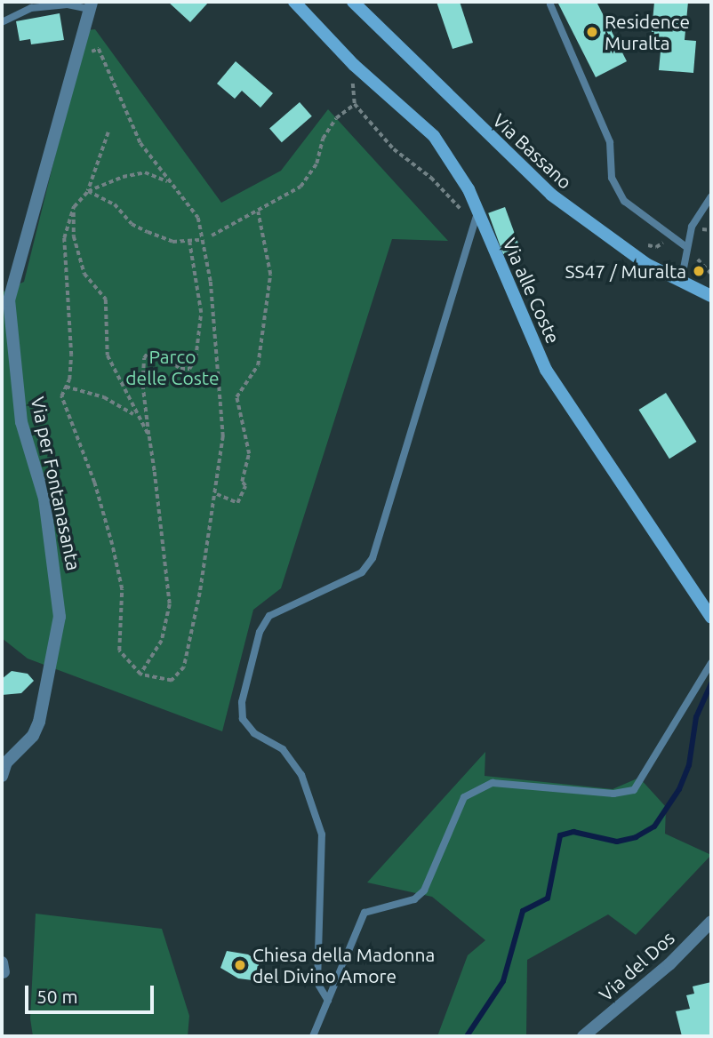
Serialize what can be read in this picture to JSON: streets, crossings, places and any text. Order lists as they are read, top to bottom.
{
  "streets": {
    "street": [
      "Via Bassano",
      "Via alle Coste",
      "Via per Fontanasanta",
      "Via del Dos"
    ]
  },
  "parks": ["Parco delle Coste"],
  "places": ["Residence Muralta", "SS47 / Muralta", "Chiesa della Madonna del Divino Amore"],
  "scale_bar": "50 m"
}
